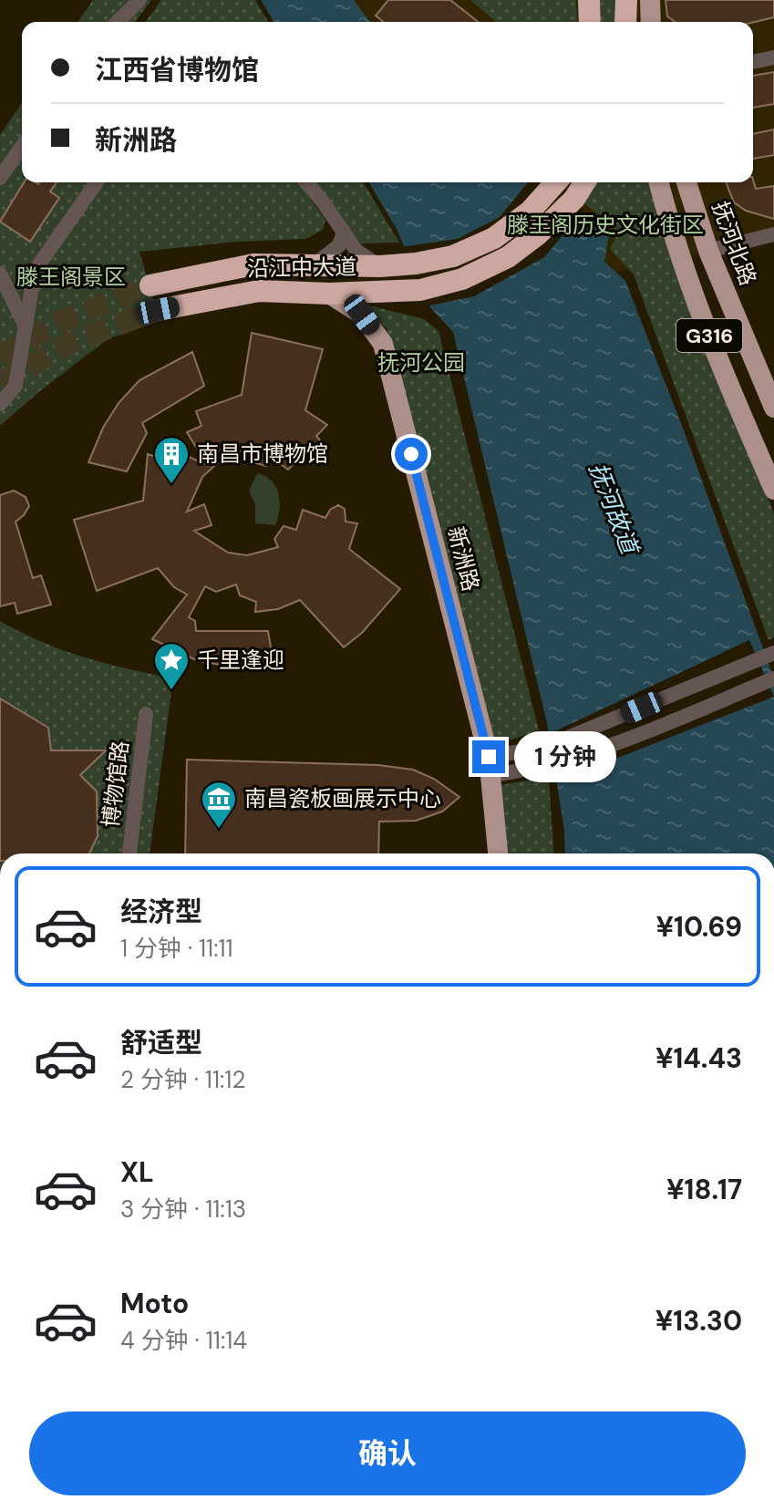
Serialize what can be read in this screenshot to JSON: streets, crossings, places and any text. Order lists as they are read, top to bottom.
{
  "streets": {
    "highway": ["沿江中大道"],
    "main road": ["抚河北路", "G316", "新洲路"],
    "street": ["博物馆路"]
  },
  "crossings": [
    ["沿江中大道", "新洲路"]
  ],
  "water": ["抚河故道"],
  "parks": ["滕王阁历史文化街区", "滕王阁景区", "抚河公园"],
  "places": {
    "building": ["南昌市博物馆"],
    "place": ["千里逢迎"],
    "museum": ["南昌瓷板画展示中心"]
  },
  "page": {
    "banner": ["江西省博物馆", "新洲路"],
    "bubble": "1 分钟",
    "list": [
      {
        "name": "经济型",
        "note": "1 分钟 · 11:11",
        "value": "¥10.69"
      },
      {
        "name": "舒适型",
        "note": "2 分钟 · 11:12",
        "value": "¥14.43"
      },
      {
        "name": "XL",
        "note": "3 分钟 · 11:13",
        "value": "¥18.17"
      },
      {
        "name": "Moto",
        "note": "4 分钟 · 11:14",
        "value": "¥13.30"
      }
    ],
    "buttons": "确认"
  }
}
